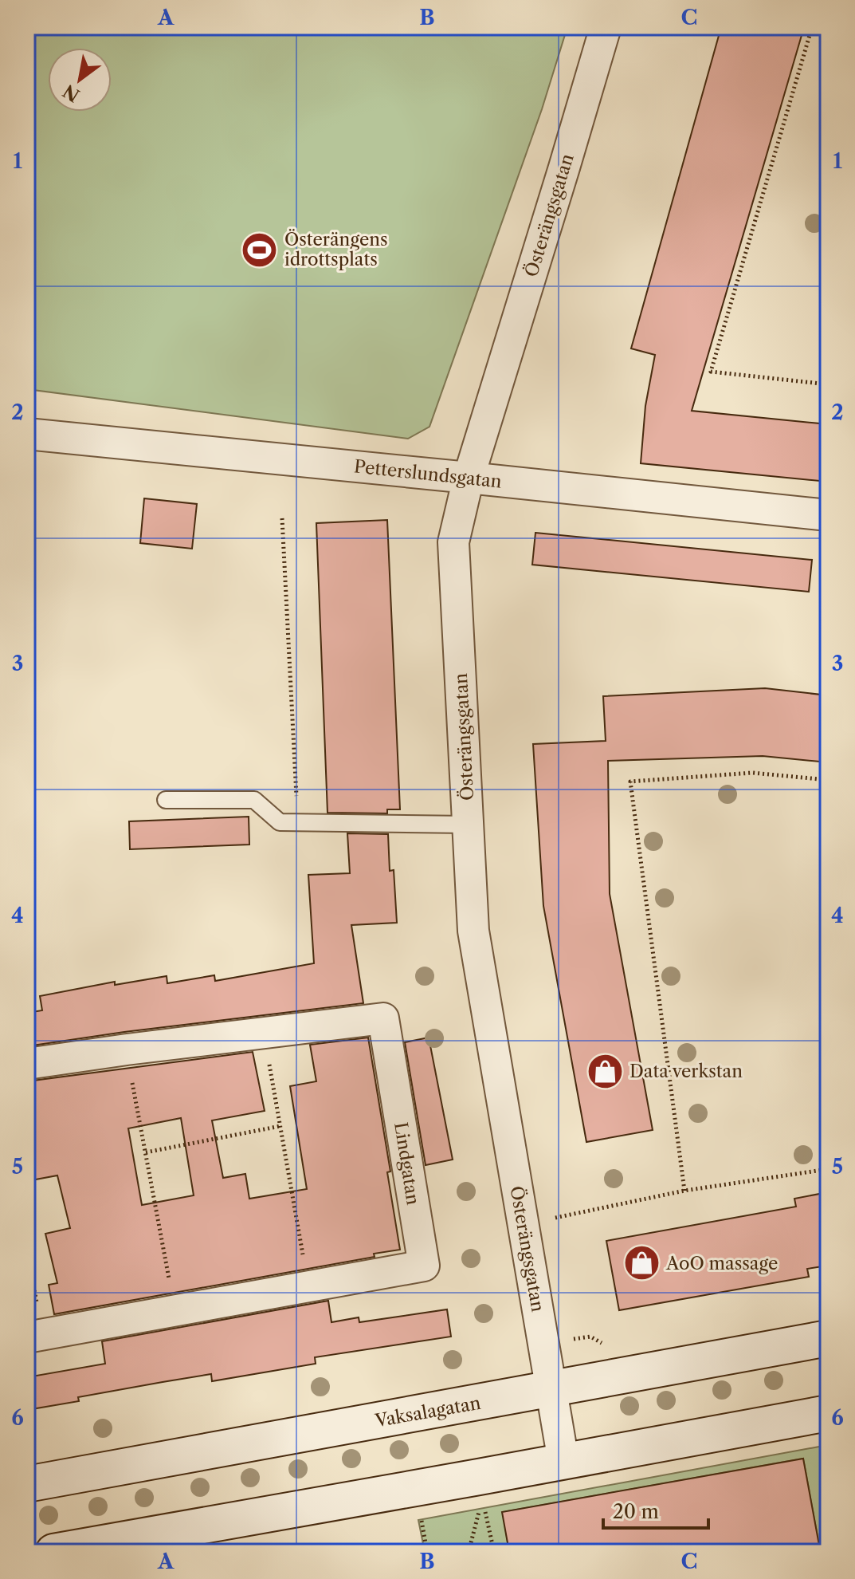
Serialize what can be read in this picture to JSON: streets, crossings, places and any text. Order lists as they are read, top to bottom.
{
  "streets": {
    "main road": ["Vaksalagatan"],
    "street": ["Österängsgatan", "Petterslundsgatan", "Lindgatan"]
  },
  "crossings": [
    ["Österängsgatan", "Petterslundsgatan"],
    ["Österängsgatan", "Vaksalagatan"]
  ],
  "places": {
    "sports": ["Österängens idrottsplats"],
    "shop": ["Data verkstan", "AoO massage"]
  },
  "scale_bar": "20 m",
  "north": "bottom left",
  "grid": {
    "columns": ["A", "B", "C"],
    "rows": [
      "1",
      "2",
      "3",
      "4",
      "5",
      "6"
    ]
  }
}
